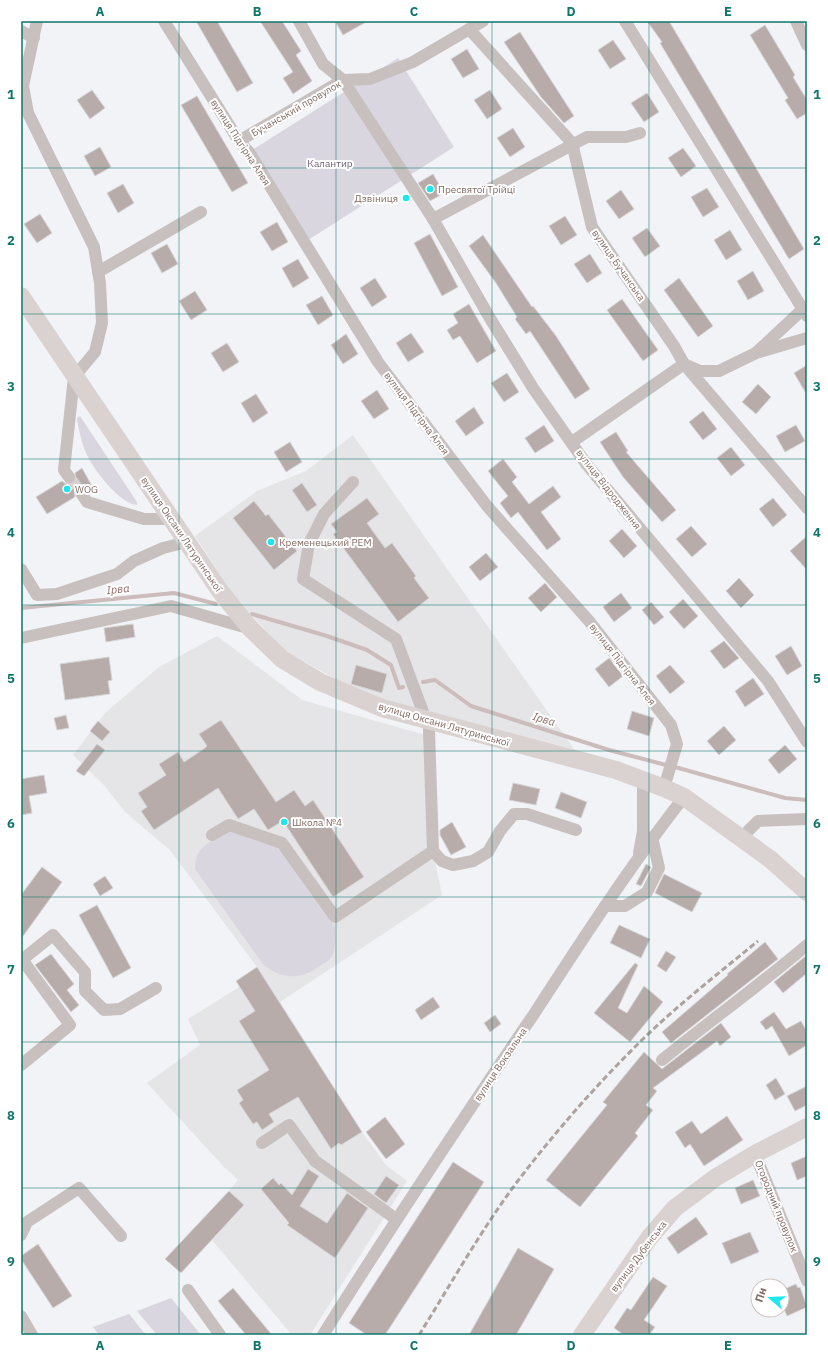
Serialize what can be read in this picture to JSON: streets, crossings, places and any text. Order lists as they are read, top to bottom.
{
  "streets": {
    "highway": ["вулиця Оксани Лятуринської", "вулиця Дубенська"],
    "street": [
      "Бучанський провулок",
      "вулиця Підгірна Алея",
      "вулиця Бучанська",
      "вулиця Відродження",
      "вулиця Вокзальна",
      "Огородний провулок"
    ]
  },
  "crossings": [
    ["Бучанський провулок", "вулиця Підгірна Алея"],
    ["Бучанський провулок", "вулиця Бучанська"],
    ["Бучанський провулок", "вулиця Відродження"],
    ["вулиця Підгірна Алея", "вулиця Оксани Лятуринської"],
    ["вулиця Оксани Лятуринської", "вулиця Вокзальна"],
    ["Огородний провулок", "вулиця Дубенська"]
  ],
  "water": ["Ірва"],
  "parks": ["Калантир"],
  "places": [
    "Пресвятої Трійці",
    "Дзвіниця",
    "WOG",
    "Кременецький РЕМ",
    "Школа №4"
  ],
  "north": "left",
  "grid": {
    "columns": [
      "A",
      "B",
      "C",
      "D",
      "E"
    ],
    "rows": [
      "1",
      "2",
      "3",
      "4",
      "5",
      "6",
      "7",
      "8",
      "9"
    ]
  }
}
